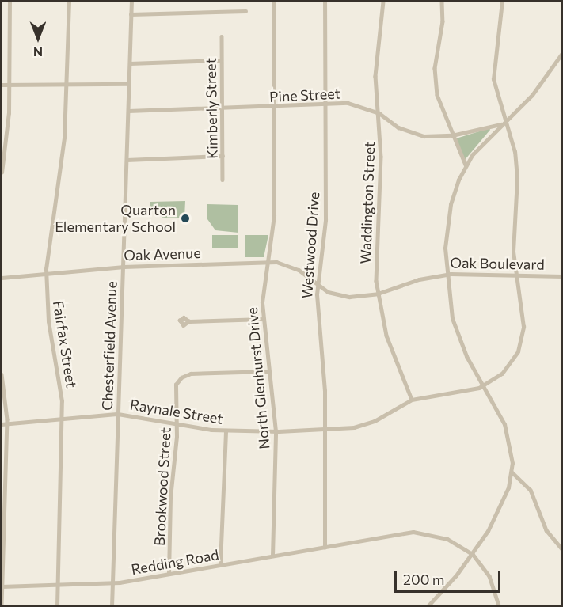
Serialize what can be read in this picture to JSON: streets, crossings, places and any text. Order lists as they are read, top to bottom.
{
  "streets": {
    "street": [
      "Pine Street",
      "Kimberly Street",
      "Waddington Street",
      "Westwood Drive",
      "Oak Avenue",
      "Oak Boulevard",
      "Fairfax Street",
      "Chesterfield Avenue",
      "North Glenhurst Drive",
      "Raynale Street",
      "Brookwood Street",
      "Redding Road"
    ]
  },
  "crossings": [
    ["Pine Street", "Kimberly Street"],
    ["Pine Street", "Waddington Street"],
    ["Pine Street", "Westwood Drive"],
    ["Pine Street", "Chesterfield Avenue"],
    ["Pine Street", "North Glenhurst Drive"],
    ["Waddington Street", "Oak Boulevard"],
    ["Waddington Street", "Raynale Street"],
    ["Westwood Drive", "Oak Avenue"],
    ["Westwood Drive", "Oak Boulevard"],
    ["Westwood Drive", "Raynale Street"],
    ["Westwood Drive", "Redding Road"],
    ["Oak Avenue", "Oak Boulevard"],
    ["Oak Avenue", "Fairfax Street"],
    ["Oak Avenue", "Chesterfield Avenue"],
    ["Oak Avenue", "North Glenhurst Drive"],
    ["Fairfax Street", "Raynale Street"],
    ["Fairfax Street", "Redding Road"],
    ["Chesterfield Avenue", "Raynale Street"],
    ["Chesterfield Avenue", "Redding Road"],
    ["North Glenhurst Drive", "Raynale Street"],
    ["North Glenhurst Drive", "Brookwood Street"],
    ["North Glenhurst Drive", "Redding Road"],
    ["Raynale Street", "Brookwood Street"],
    ["Brookwood Street", "Redding Road"]
  ],
  "places": ["Quarton Elementary School"],
  "scale_bar": "200 m",
  "north": "bottom"
}
